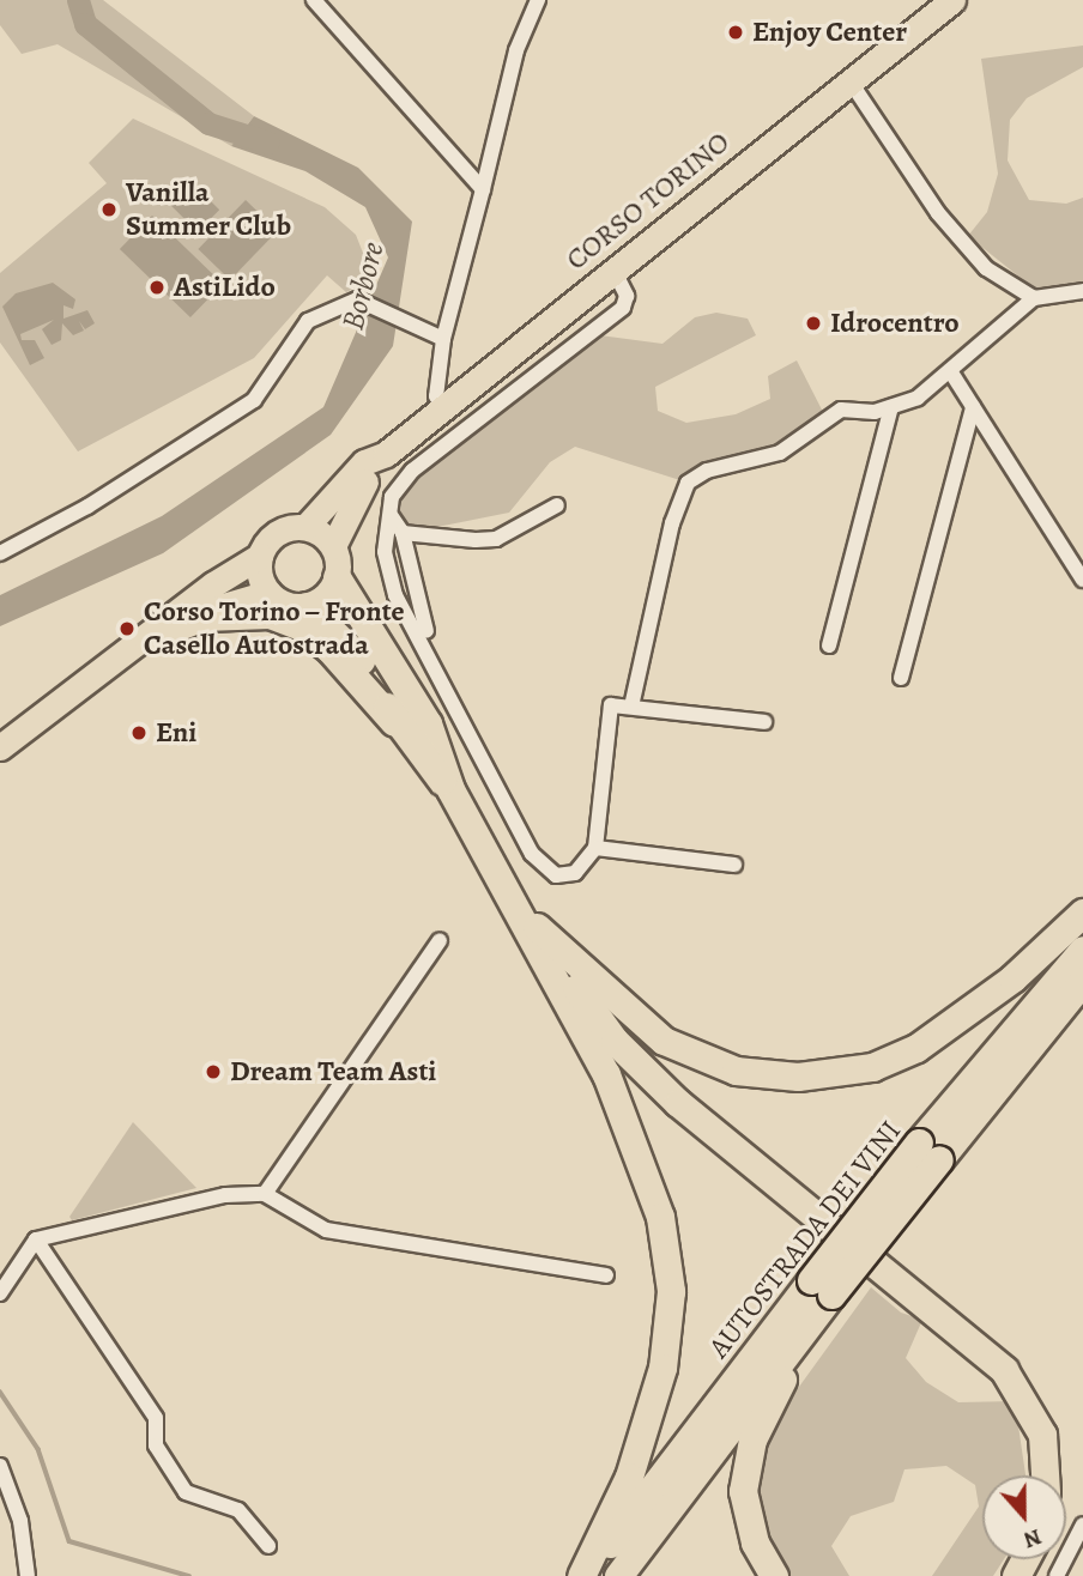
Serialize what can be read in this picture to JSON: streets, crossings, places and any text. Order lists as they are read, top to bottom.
{
  "streets": {
    "highway": ["AUTOSTRADA DEI VINI"],
    "main road": ["CORSO TORINO"]
  },
  "water": ["Borbore"],
  "places": [
    "Enjoy Center",
    "Vanilla Summer Club",
    "AstiLido",
    "Idrocentro",
    "Corso Torino – Fronte Casello Autostrada",
    "Eni",
    "Dream Team Asti"
  ],
  "north": "bottom"
}
